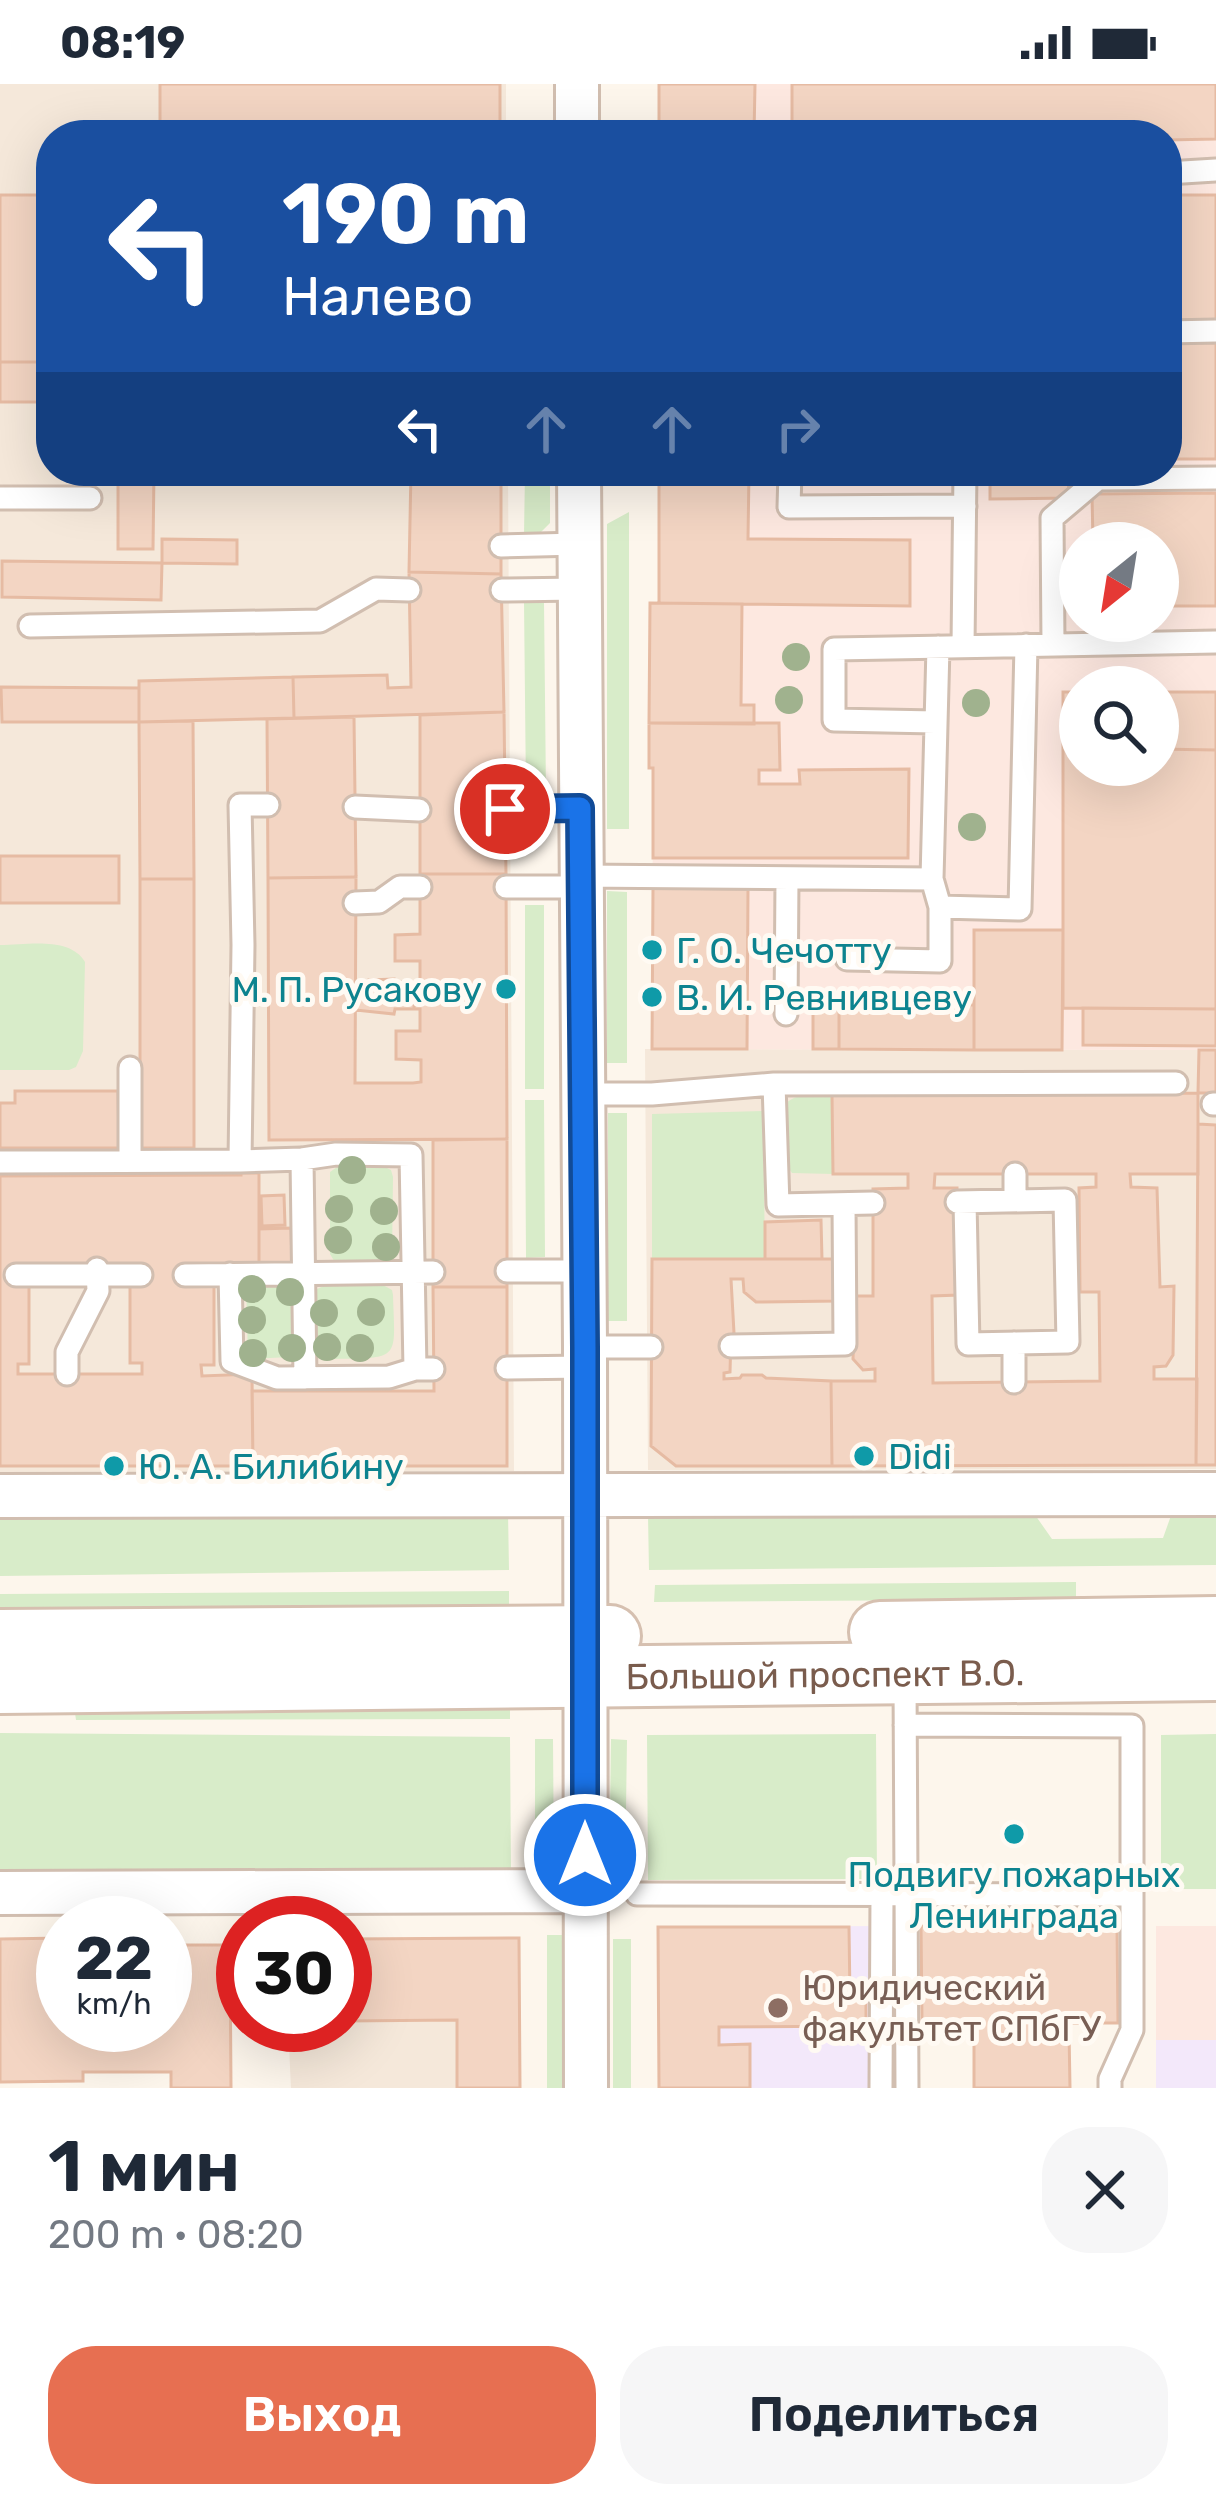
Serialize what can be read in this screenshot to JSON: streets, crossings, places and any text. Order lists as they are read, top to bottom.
{
  "streets": {
    "main road": ["Большой проспект В.О."]
  },
  "places": [
    "Г. О. Чечотту",
    "М. П. Русакову",
    "В. И. Ревнивцеву",
    "Didi",
    "Ю. А. Билибину",
    "Подвигу пожарных Ленинграда",
    "Юридический факультет СПбГУ"
  ],
  "north": "bottom left",
  "page": {
    "status": "08:19",
    "turn": ["190 m", "Налево"],
    "speed": "22 km/h",
    "limit": "30",
    "heading": ["1 мин", "200 m · 08:20"],
    "buttons": ["Выход", "Поделиться"]
  }
}
